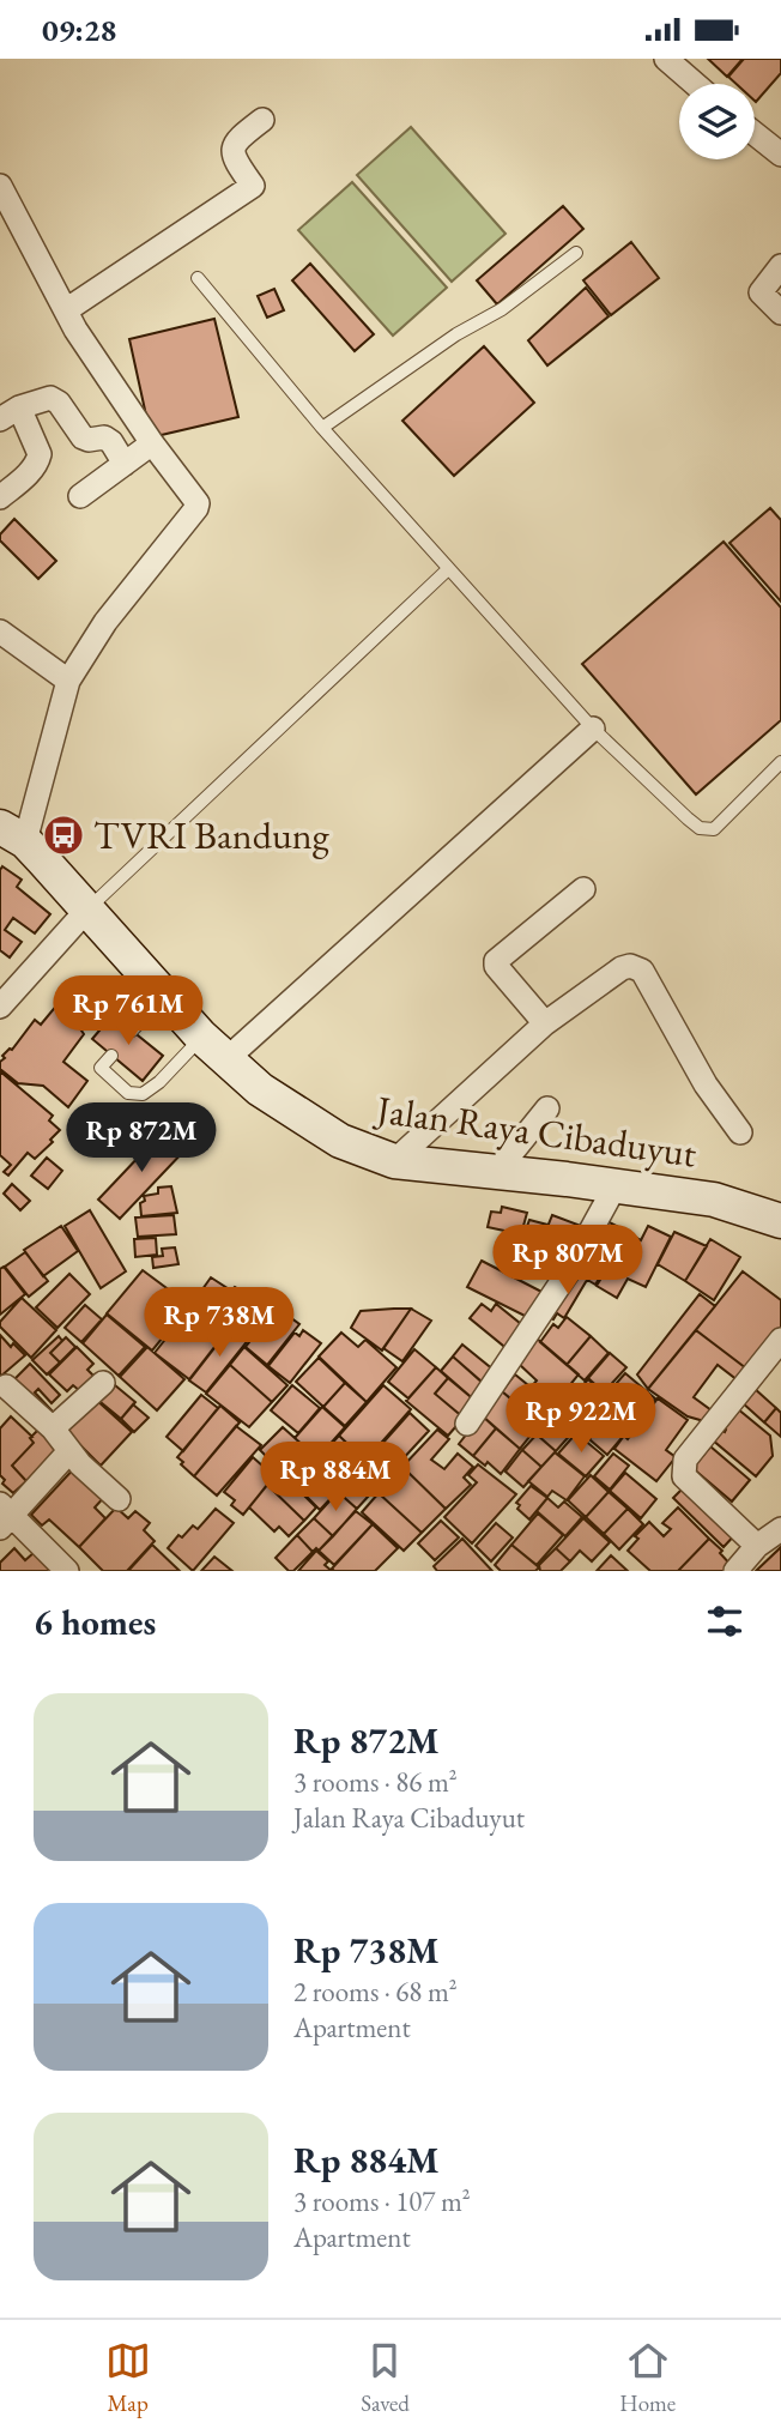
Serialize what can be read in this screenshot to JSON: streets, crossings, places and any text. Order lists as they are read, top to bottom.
{
  "streets": {
    "main road": ["Jalan Raya Cibaduyut"]
  },
  "places": {
    "bus stop": ["TVRI Bandung"]
  },
  "page": {
    "status": "09:28",
    "price": [
      "Rp 761M",
      "Rp 872M",
      "Rp 807M",
      "Rp 738M",
      "Rp 922M",
      "Rp 884M"
    ],
    "heading": "6 homes",
    "list": [
      {
        "name": "Rp 872M",
        "note": "3 rooms · 86 m² · Jalan Raya Cibaduyut"
      },
      {
        "name": "Rp 738M",
        "note": "2 rooms · 68 m² · Apartment"
      },
      {
        "name": "Rp 884M",
        "note": "3 rooms · 107 m² · Apartment"
      }
    ],
    "tabs": ["Map", "Saved", "Home"]
  }
}
